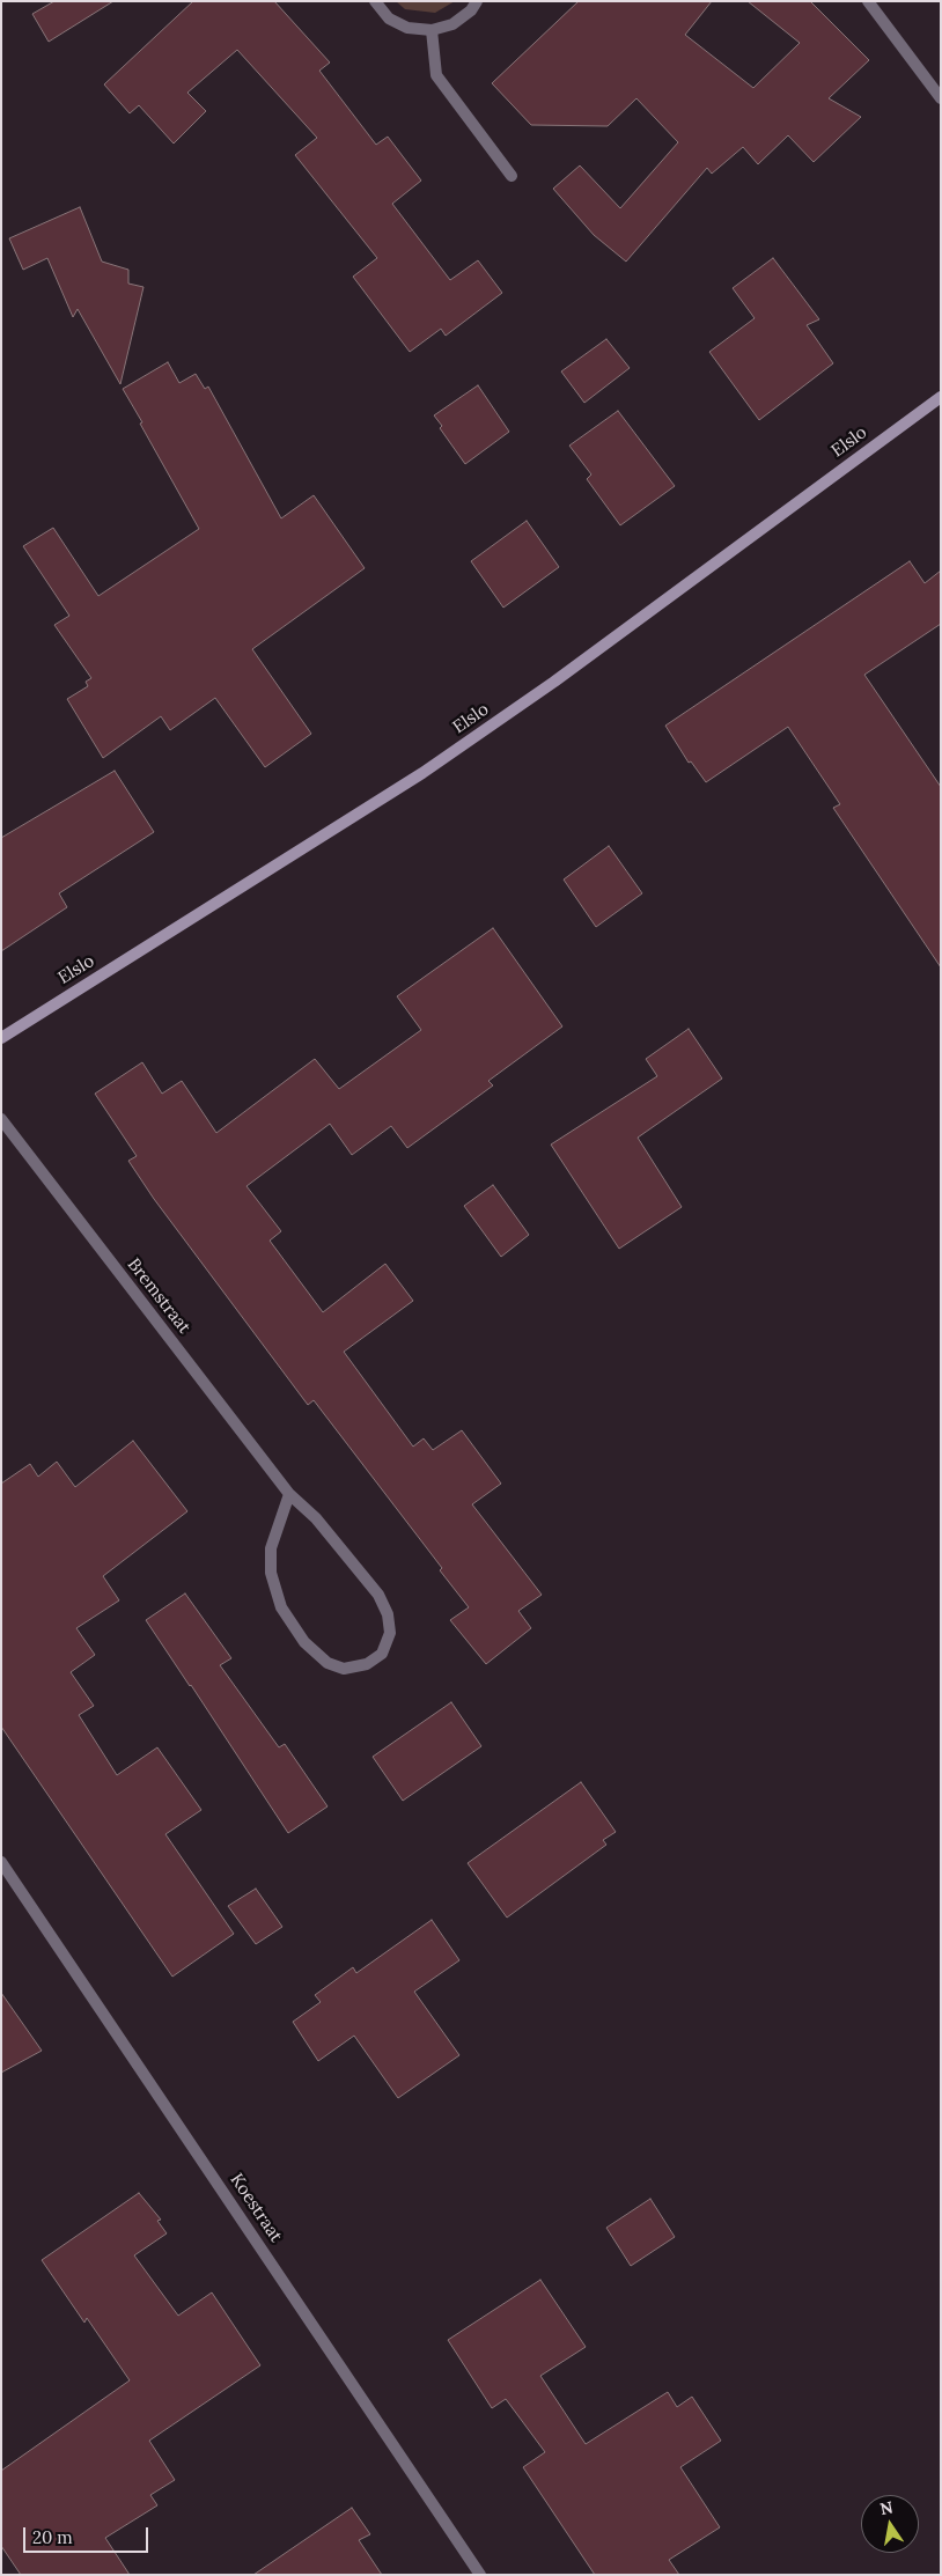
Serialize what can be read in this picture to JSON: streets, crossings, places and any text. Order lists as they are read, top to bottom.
{
  "streets": {
    "street": ["Elslo", "Bremstraat", "Koestraat"]
  },
  "scale_bar": "20 m",
  "north": "top"
}
